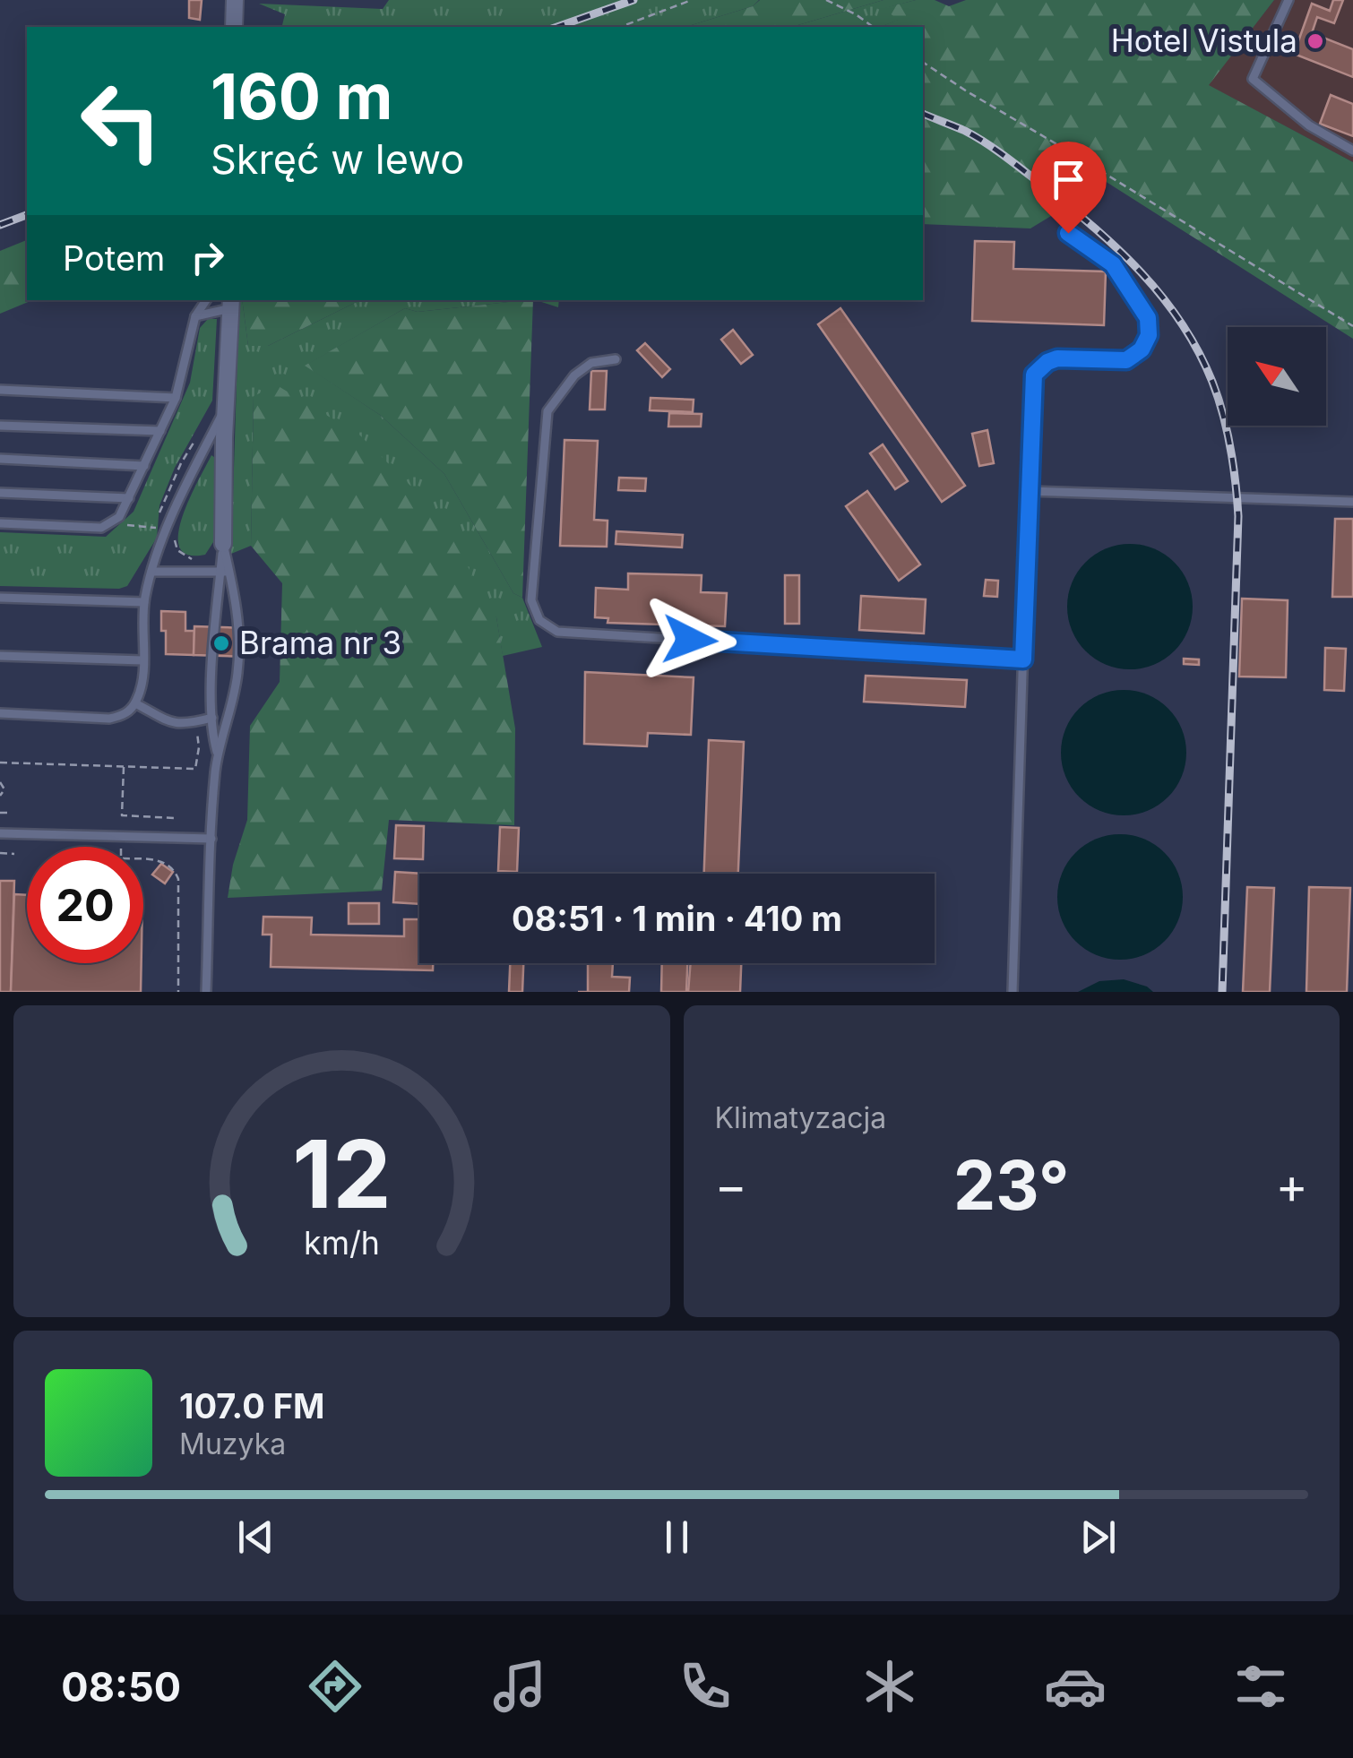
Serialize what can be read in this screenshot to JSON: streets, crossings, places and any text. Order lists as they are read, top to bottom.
{
  "places": ["Hotel Vistula", "Brama nr 3"],
  "north": "top left",
  "page": {
    "turn": ["160 m", "Skręć w lewo"],
    "then": "Potem",
    "limit": "20",
    "trip": "08:51 · 1 min · 410 m",
    "tile": "Klimatyzacja",
    "heat": ["−", "23°", "+"],
    "song": ["107.0 FM", "Muzyka"],
    "tabs": "08:50",
    "gauge": ["12", "km/h"]
  }
}
